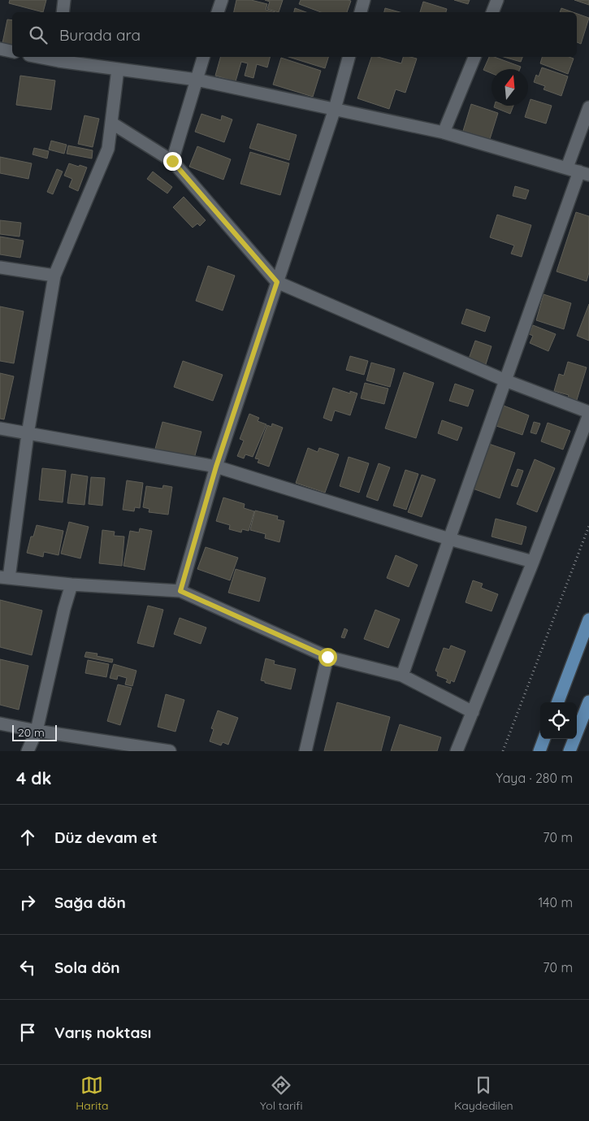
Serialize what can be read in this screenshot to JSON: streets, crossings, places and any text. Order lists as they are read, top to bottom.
{
  "scale_bar": "20 m",
  "north": "top",
  "page": {
    "search": "Burada ara",
    "scale": "20 m",
    "heading": ["4 dk", "Yaya · 280 m"],
    "list": [
      ["Düz devam et", "70 m"],
      ["Sağa dön", "140 m"],
      ["Sola dön", "70 m"],
      "Varış noktası"
    ],
    "nav": ["Harita", "Yol tarifi", "Kaydedilen"]
  }
}
